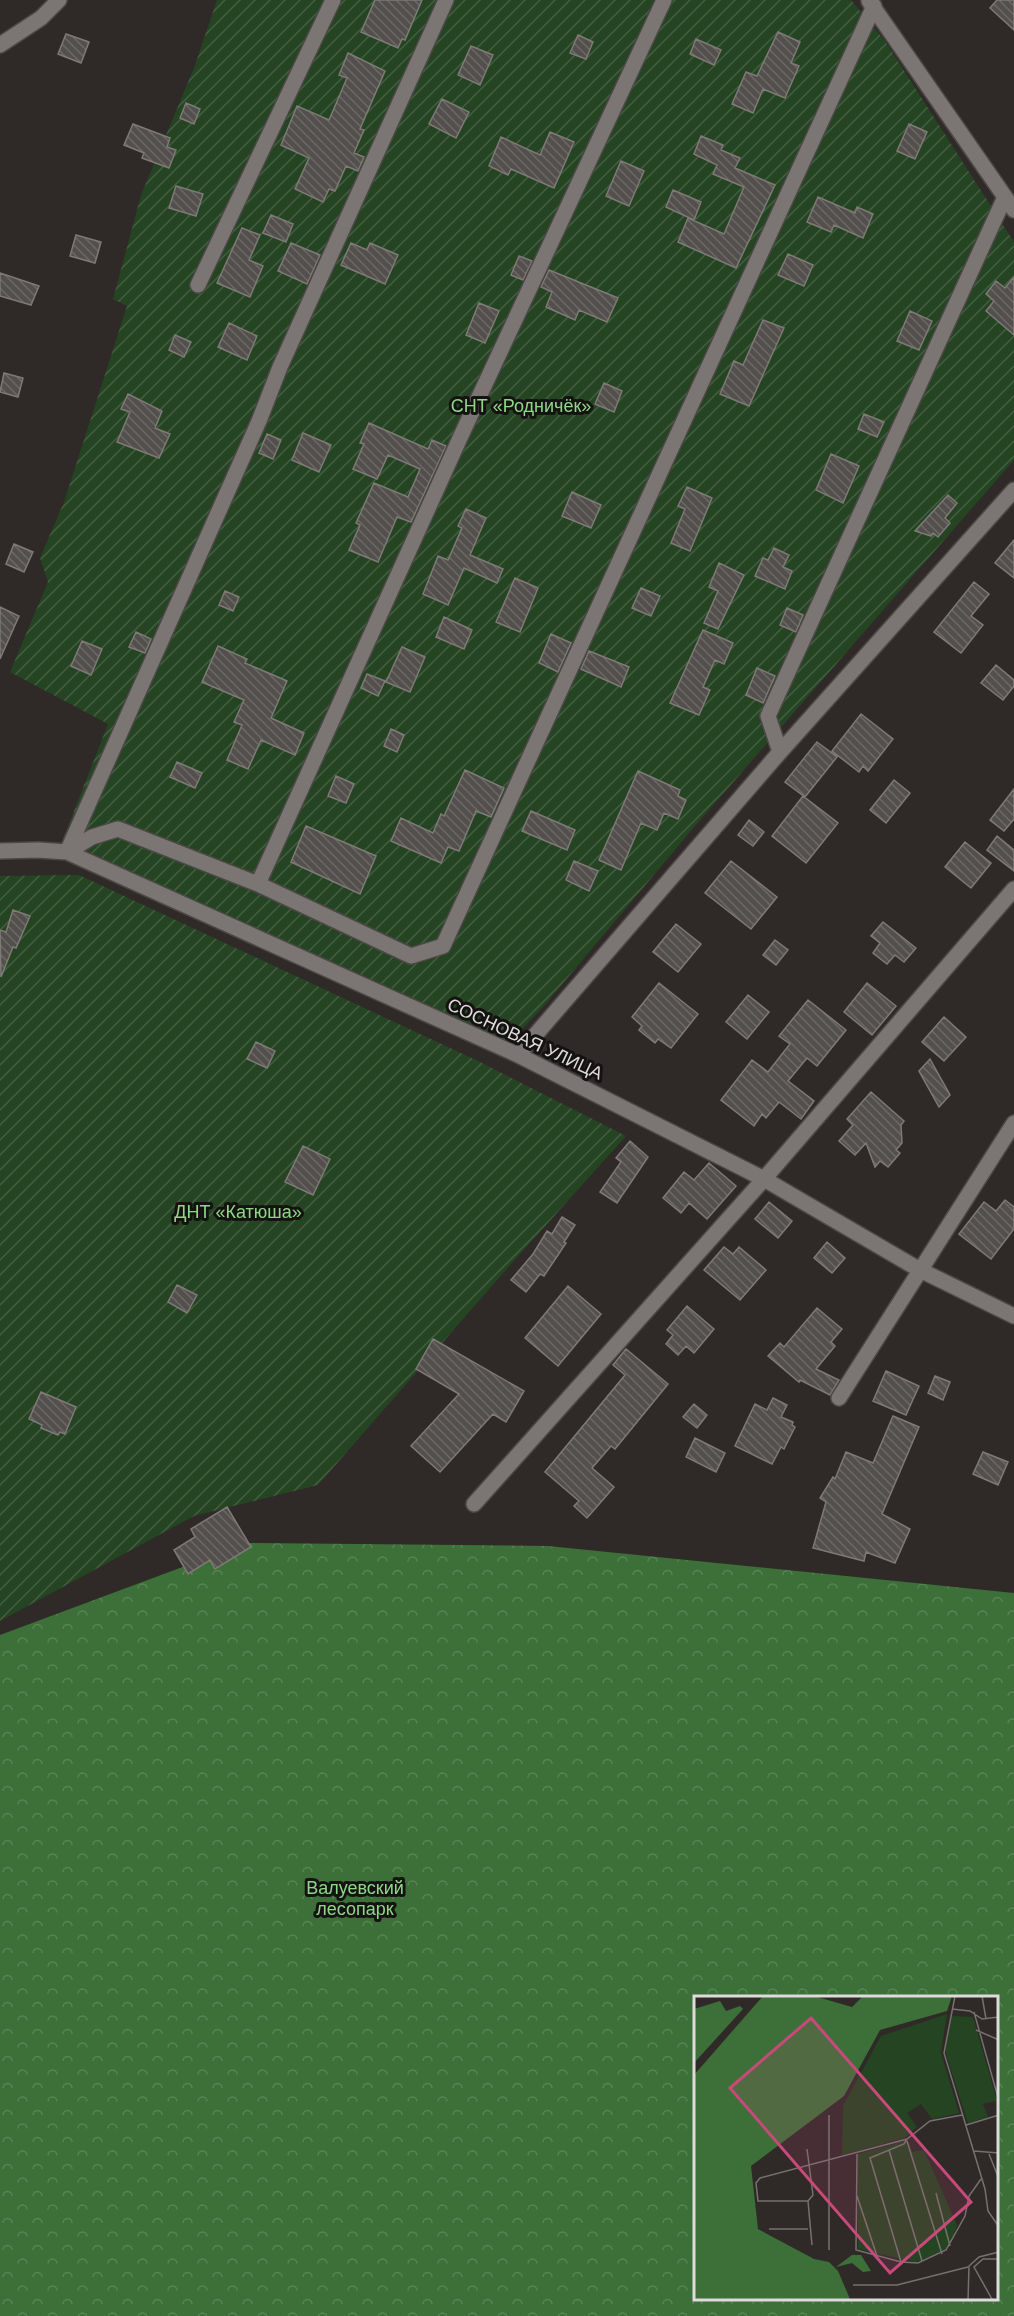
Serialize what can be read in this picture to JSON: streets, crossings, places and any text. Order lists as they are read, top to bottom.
{
  "streets": {
    "street": ["СОСНОВАЯ УЛИЦА"]
  },
  "parks": ["СНТ «Родничёк»", "ДНТ «Катюша»", "Валуевский лесопарк"]
}
